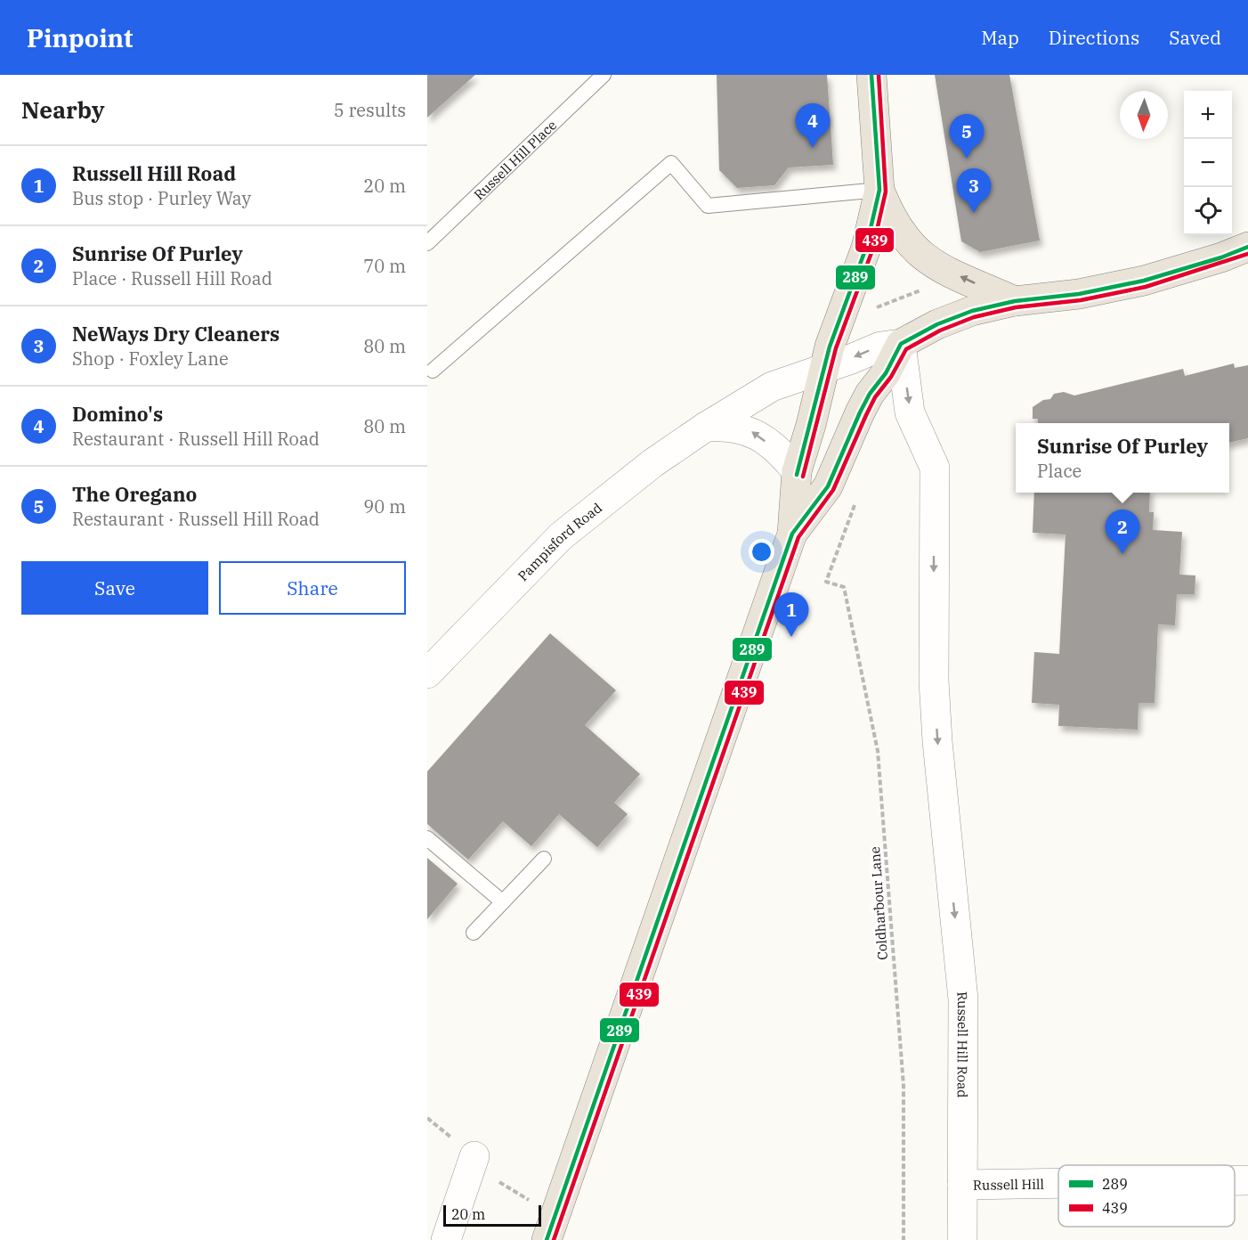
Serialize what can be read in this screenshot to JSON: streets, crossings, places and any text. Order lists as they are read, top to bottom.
{
  "streets": {
    "street": ["Pampisford Road", "Russell Hill Road", "Russell Hill"],
    "lane": ["Russell Hill Place"],
    "path": ["Coldharbour Lane"]
  },
  "crossings": [
    ["Pampisford Road", "Russell Hill Road"],
    ["Russell Hill Road", "Russell Hill"]
  ],
  "one_way": ["Russell Hill Road"],
  "lines": ["transit line 289", "transit line 439"],
  "legend": ["289", "439"],
  "scale_bar": "20 m",
  "north": "bottom",
  "page": {
    "header": "Pinpoint",
    "nav": ["Map", "Directions", "Saved"],
    "heading": ["Nearby", "5 results"],
    "map_buttons": ["+", "−"],
    "pins": [
      "4",
      "5",
      "3",
      "2",
      "1"
    ],
    "list": [
      {
        "mark": "1",
        "name": "Russell Hill Road",
        "note": "Bus stop · Purley Way",
        "value": "20 m"
      },
      {
        "mark": "2",
        "name": "Sunrise Of Purley",
        "note": "Place · Russell Hill Road",
        "value": "70 m"
      },
      {
        "mark": "3",
        "name": "NeWays Dry Cleaners",
        "note": "Shop · Foxley Lane",
        "value": "80 m"
      },
      {
        "mark": "4",
        "name": "Domino's",
        "note": "Restaurant · Russell Hill Road",
        "value": "80 m"
      },
      {
        "mark": "5",
        "name": "The Oregano",
        "note": "Restaurant · Russell Hill Road",
        "value": "90 m"
      }
    ],
    "popup": ["Sunrise Of Purley", "Place"],
    "buttons": ["Save", "Share"],
    "scale": "20 m"
  }
}
